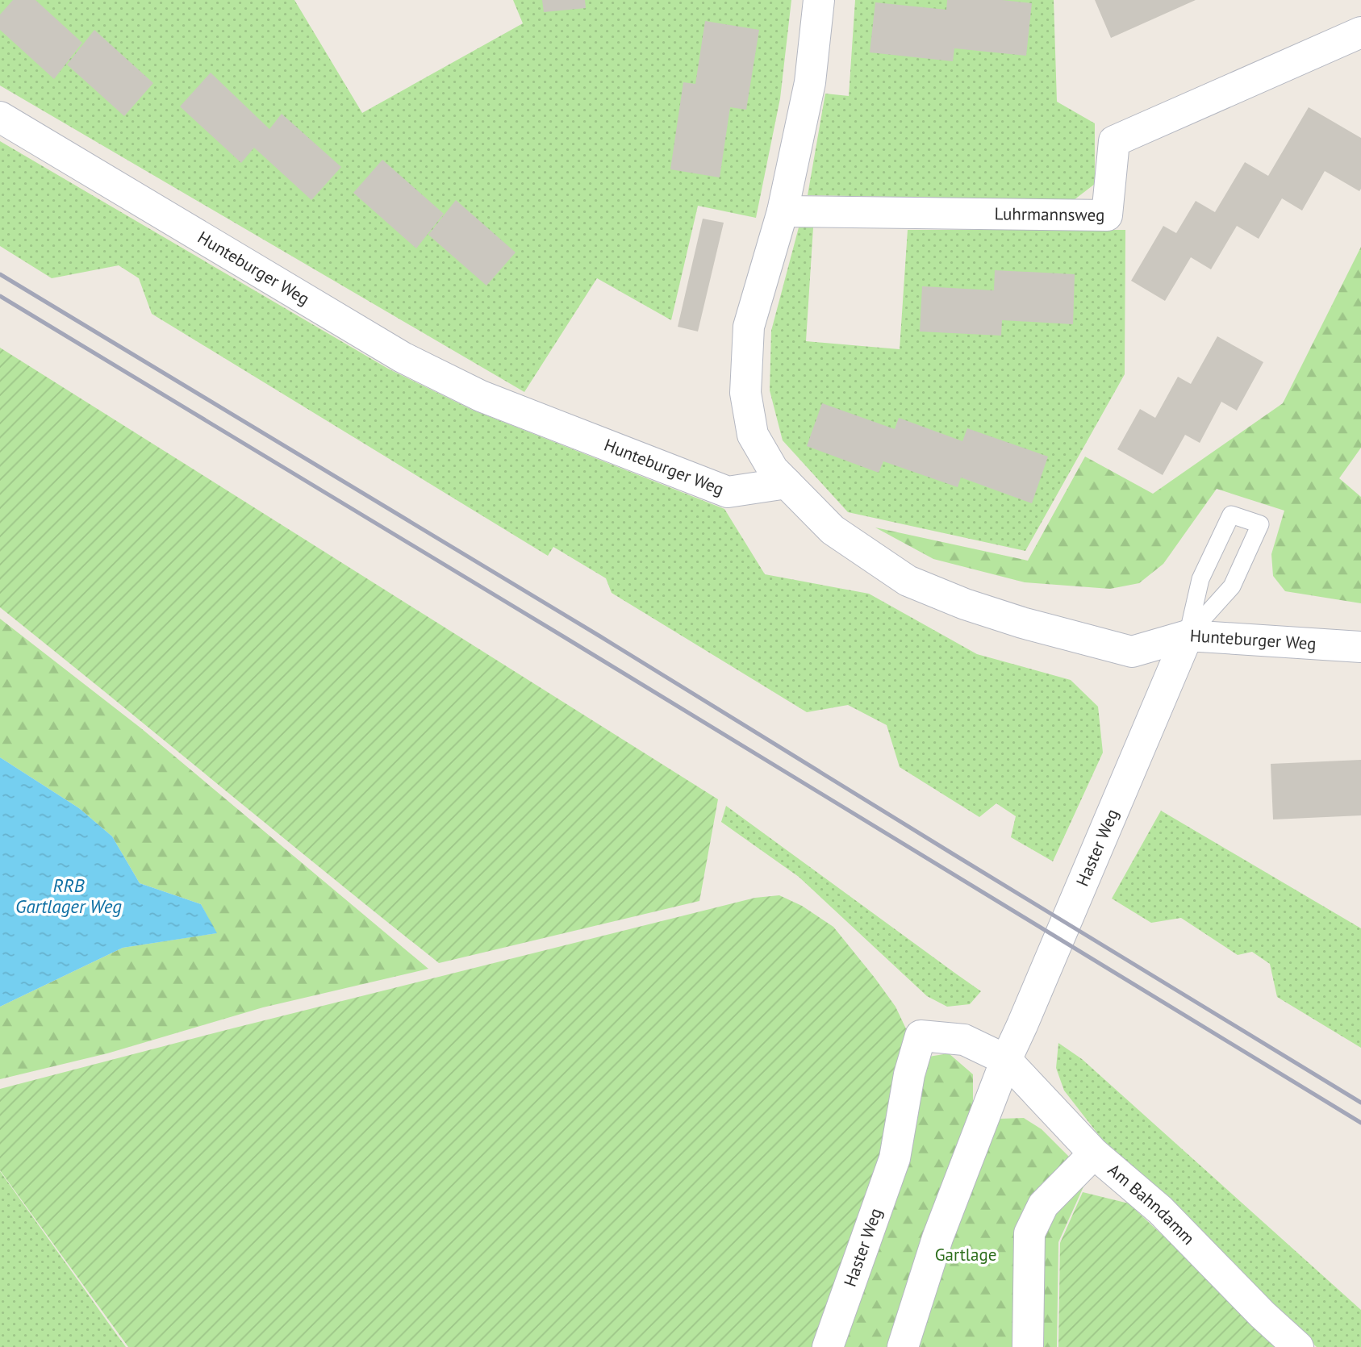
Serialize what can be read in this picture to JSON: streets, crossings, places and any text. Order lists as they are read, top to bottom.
{
  "streets": {
    "street": [
      "Luhrmannsweg",
      "Hunteburger Weg",
      "Haster Weg",
      "Am Bahndamm"
    ]
  },
  "crossings": [
    ["Hunteburger Weg", "Haster Weg"],
    ["Haster Weg", "Am Bahndamm"]
  ],
  "water": ["RRB Gartlager Weg"],
  "parks": ["Gartlage"]
}
